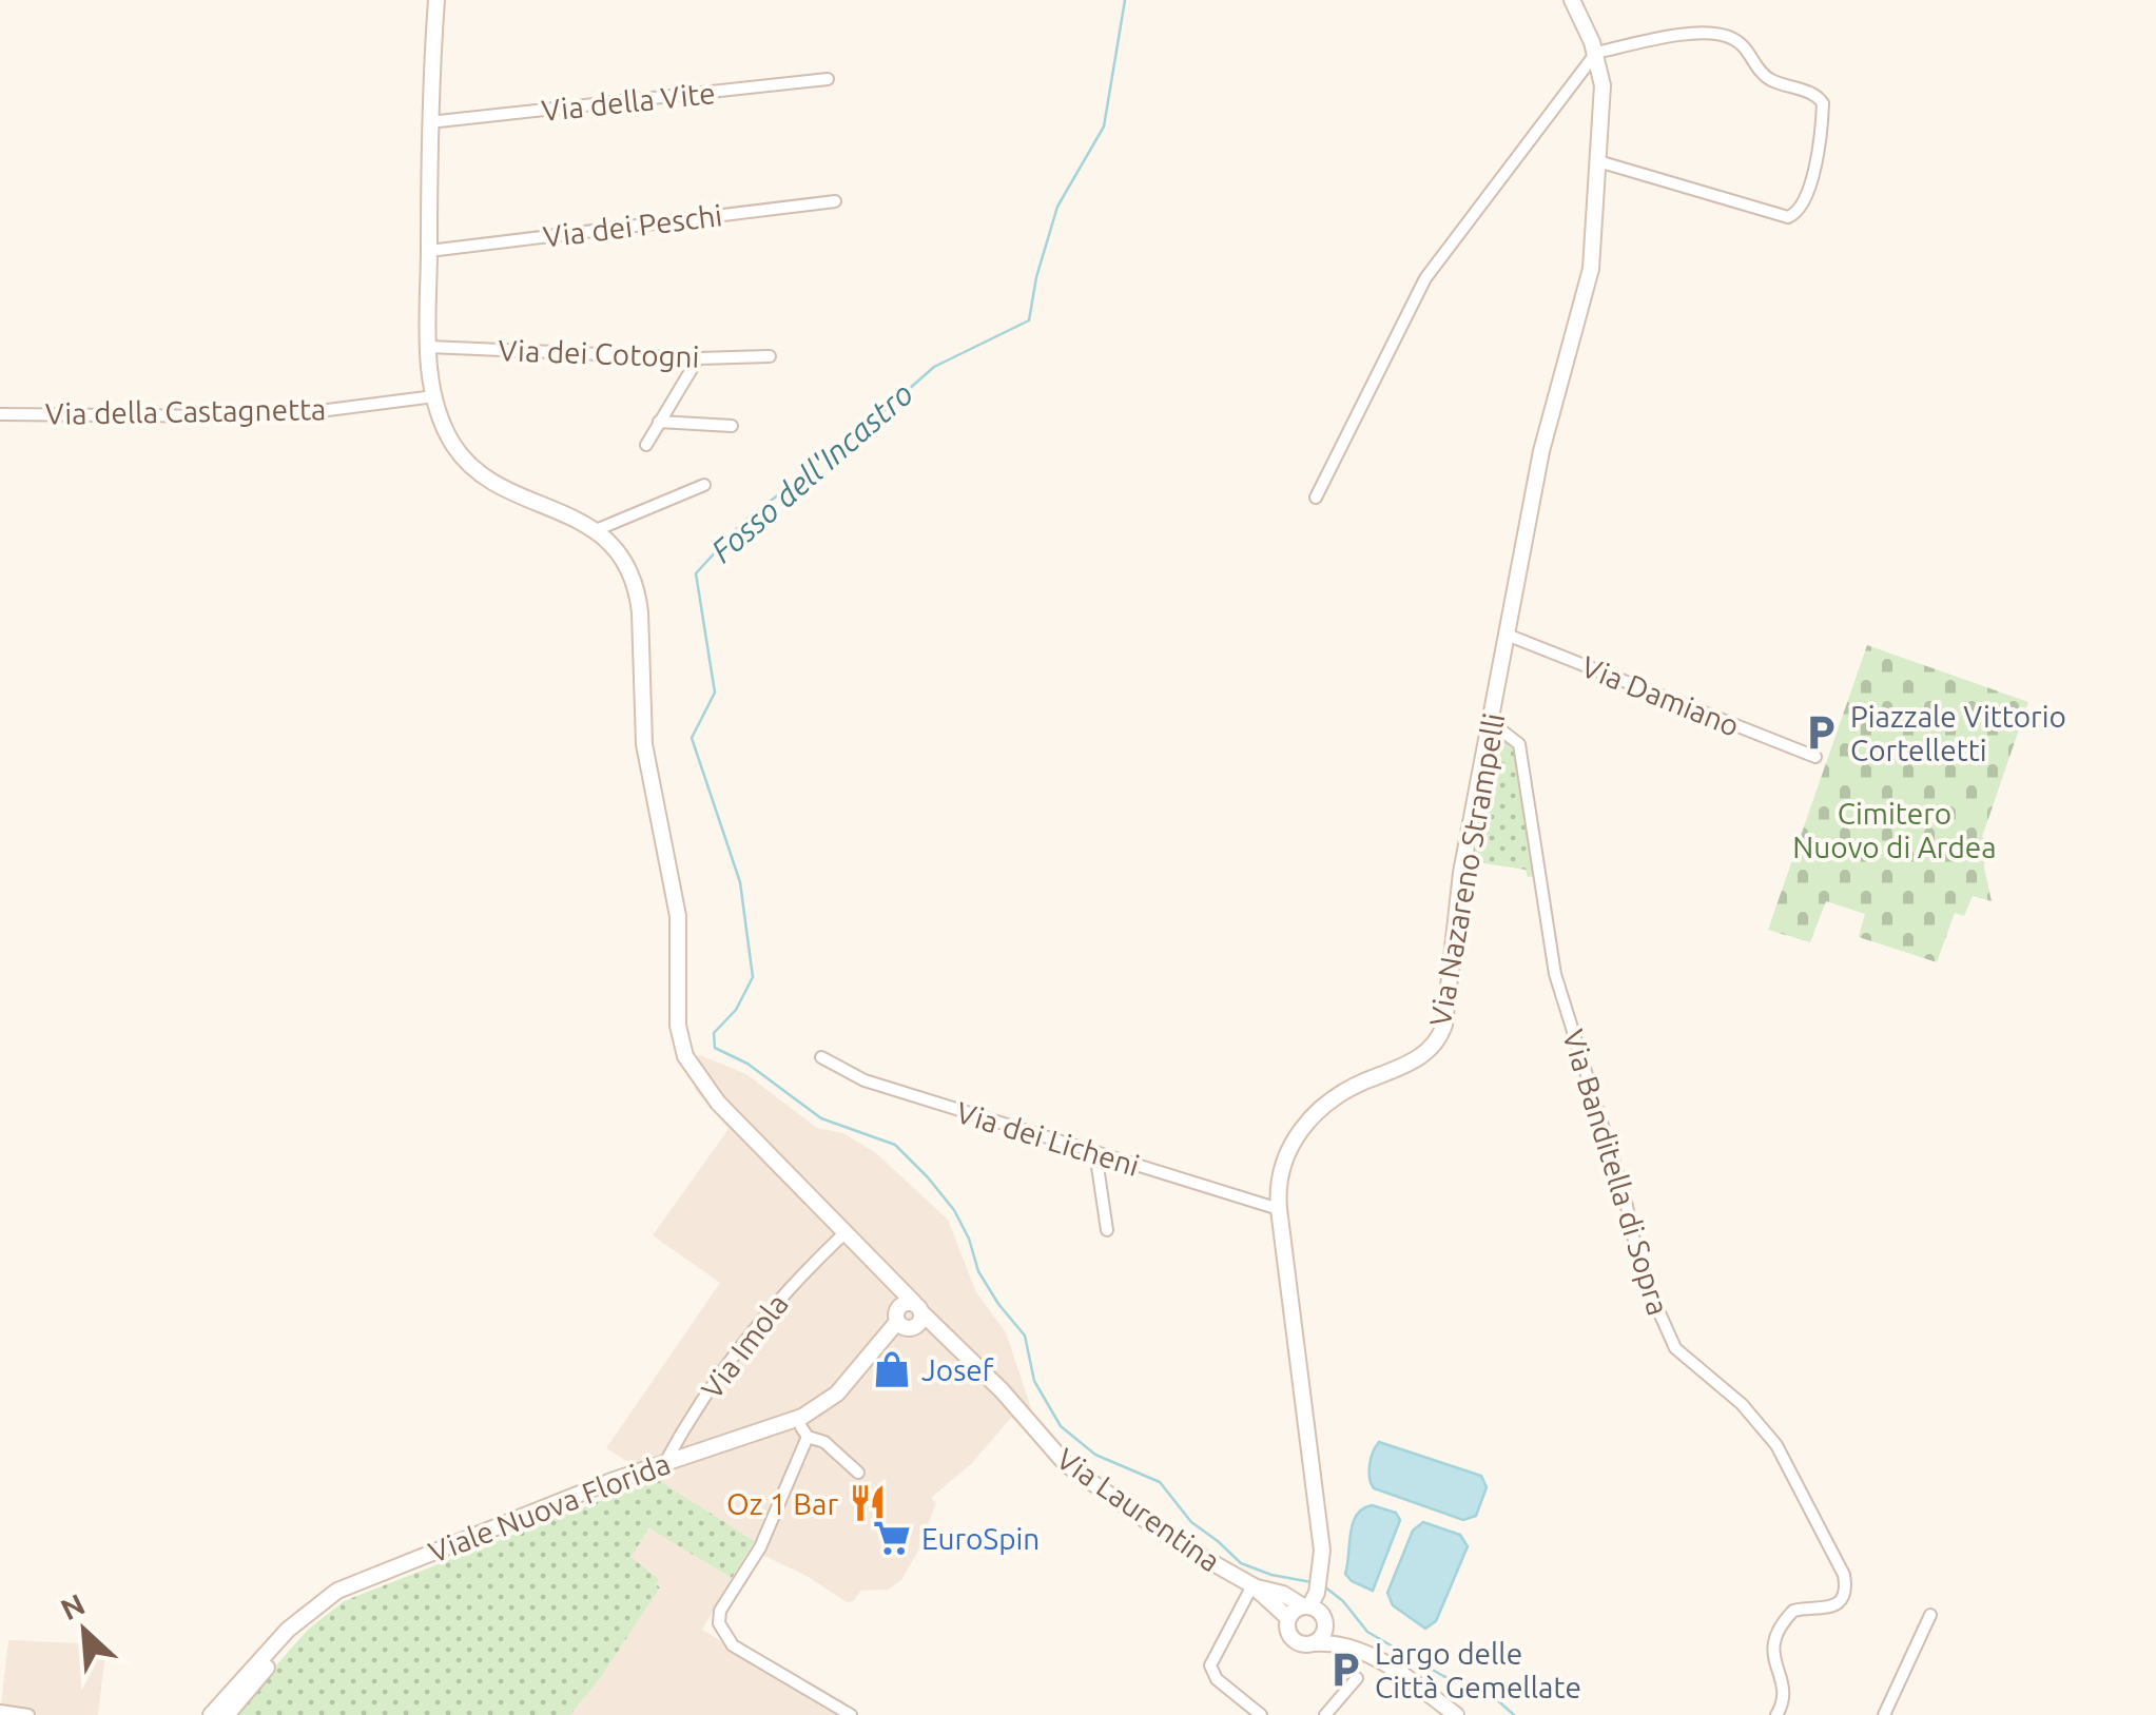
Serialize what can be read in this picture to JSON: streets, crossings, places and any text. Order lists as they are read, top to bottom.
{
  "streets": {
    "street": [
      "Via della Vite",
      "Via dei Peschi",
      "Via dei Cotogni",
      "Via della Castagnetta",
      "Via Damiano",
      "Via Nazareno Strampelli",
      "Via dei Licheni",
      "Via Banditella di Sopra",
      "Via Imola",
      "Viale Nuova Florida",
      "Via Laurentina"
    ]
  },
  "crossings": [
    ["Via Damiano", "Via Nazareno Strampelli"],
    ["Via Nazareno Strampelli", "Via dei Licheni"],
    ["Via Nazareno Strampelli", "Via Banditella di Sopra"],
    ["Via Nazareno Strampelli", "Via Laurentina"],
    ["Via Imola", "Viale Nuova Florida"],
    ["Via Imola", "Via Laurentina"],
    ["Viale Nuova Florida", "Via Laurentina"]
  ],
  "water": ["Fosso dell'Incastro"],
  "parks": ["Cimitero Nuovo di Ardea"],
  "places": {
    "parking": ["Piazzale Vittorio Cortelletti", "Largo delle Città Gemellate"],
    "shop": ["Josef"],
    "restaurant": ["Oz 1 Bar"],
    "supermarket": ["EuroSpin"]
  },
  "north": "top left"
}
